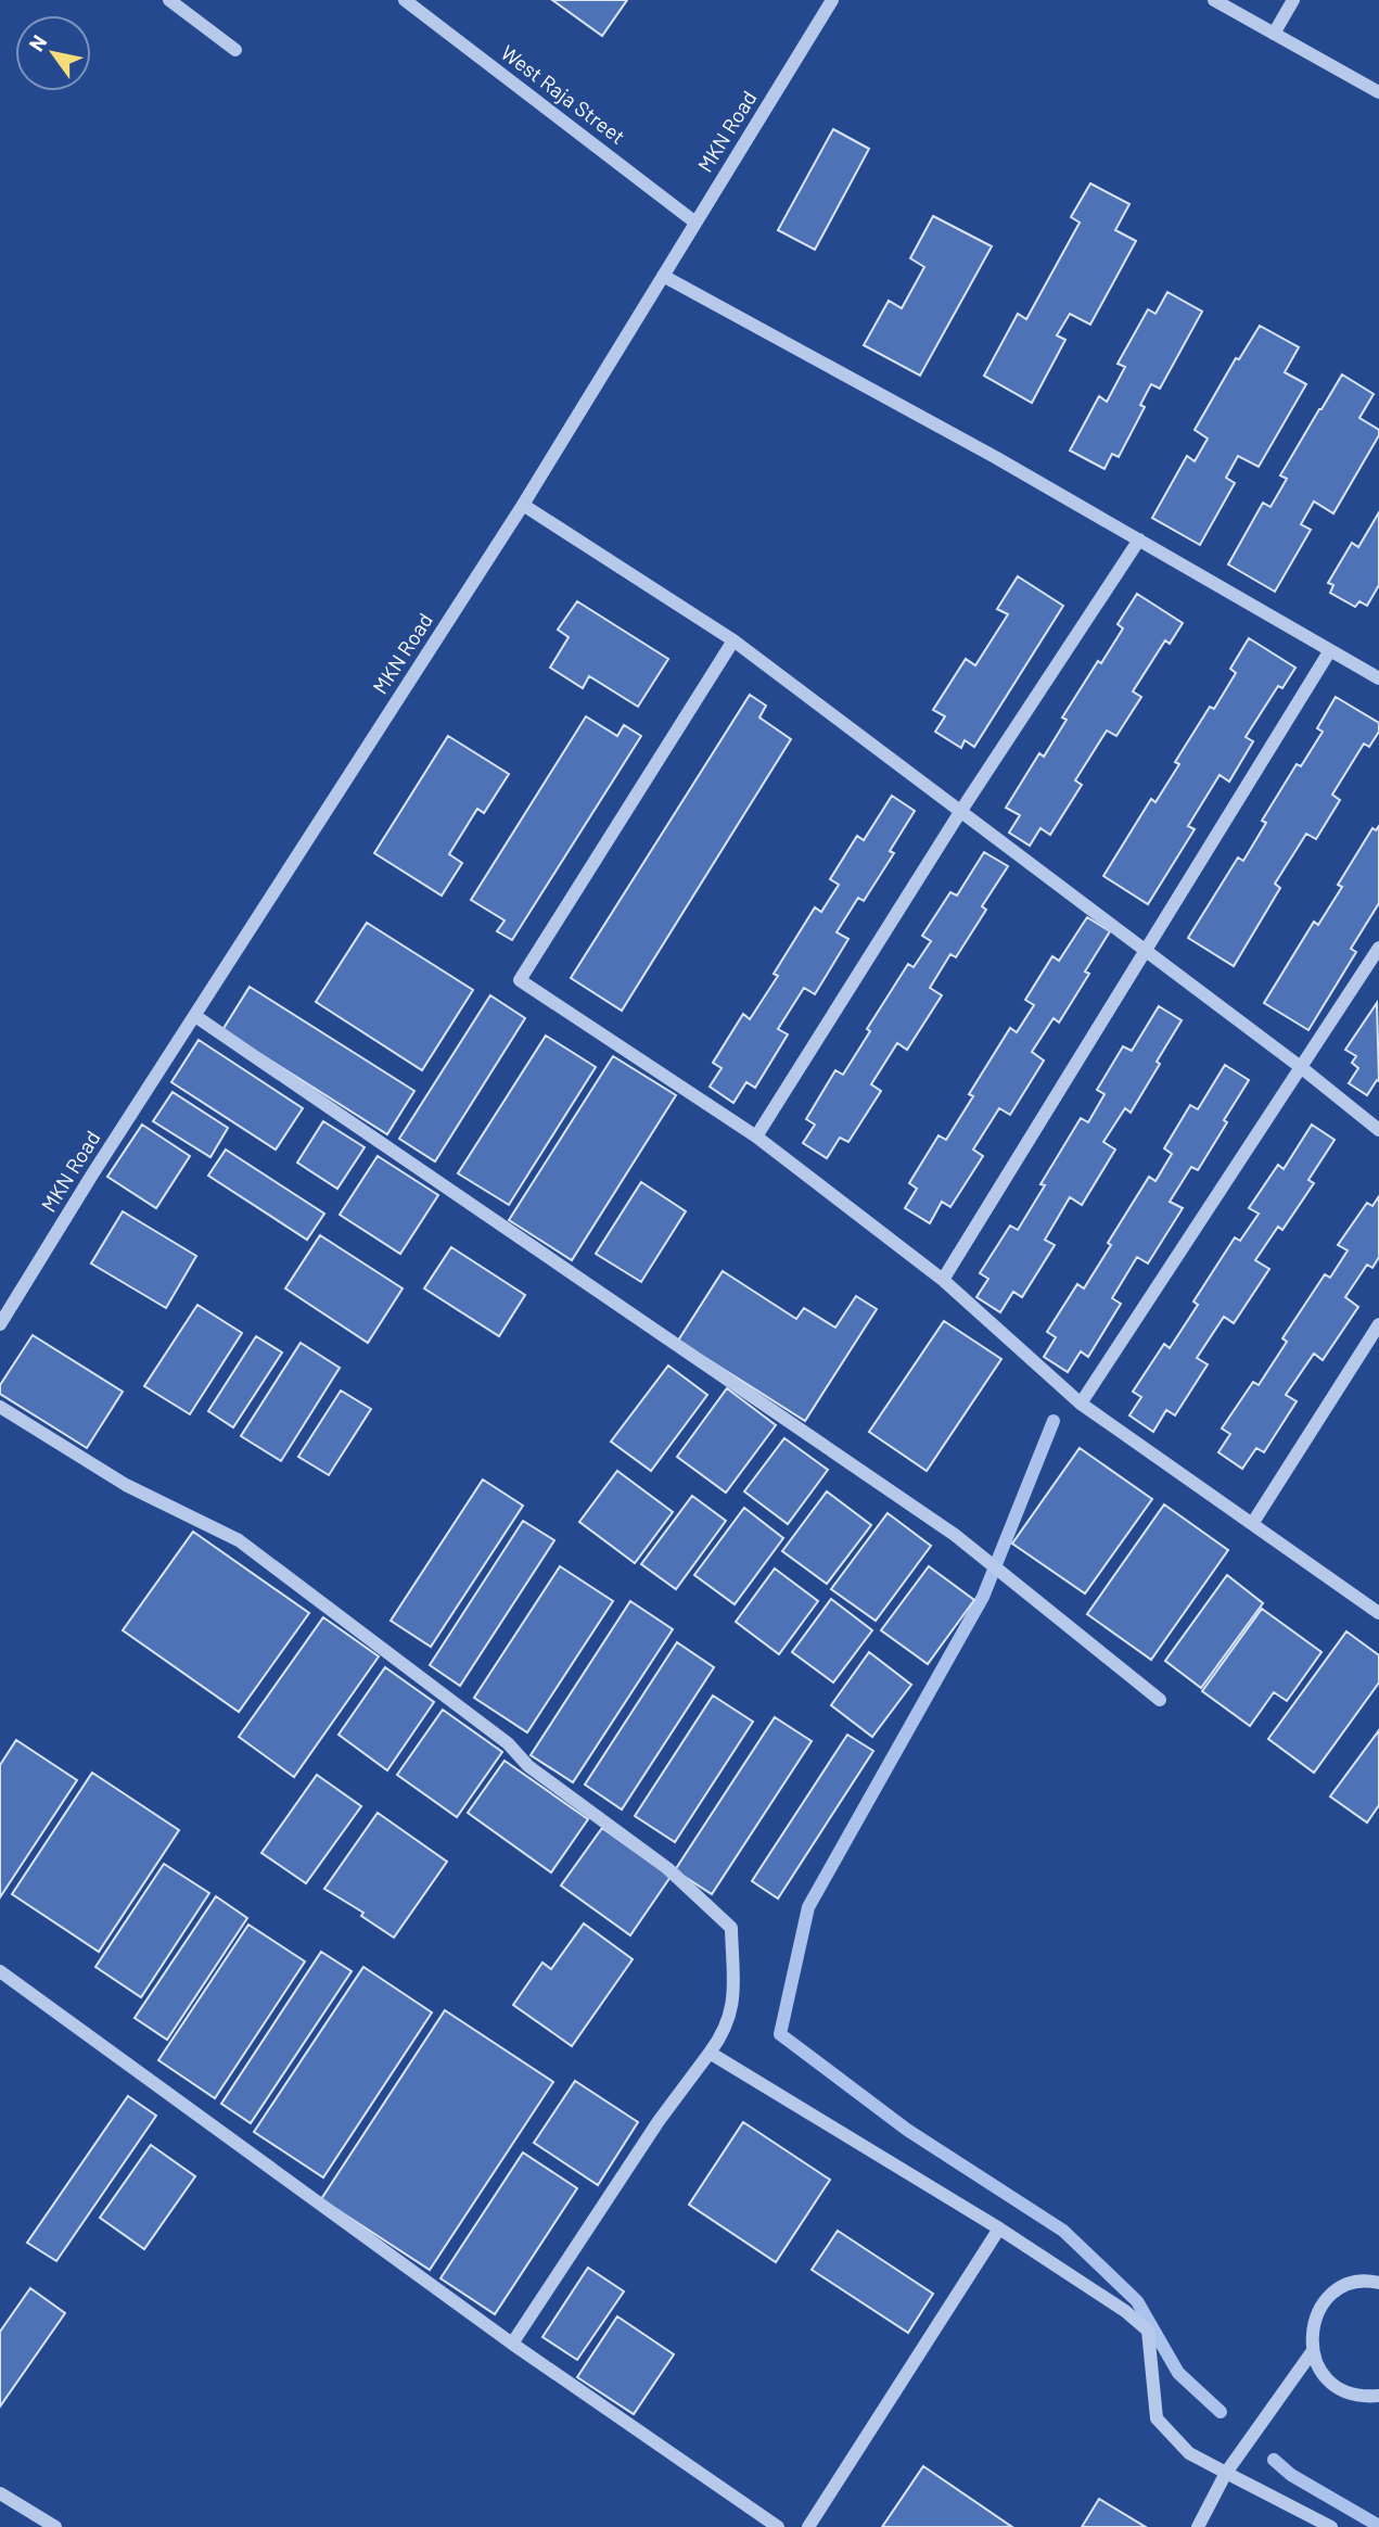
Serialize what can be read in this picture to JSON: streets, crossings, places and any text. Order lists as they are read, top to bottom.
{
  "streets": {
    "street": ["West Raja Street", "MKN Road"]
  },
  "crossings": [
    ["West Raja Street", "MKN Road"]
  ],
  "north": "top left"
}
